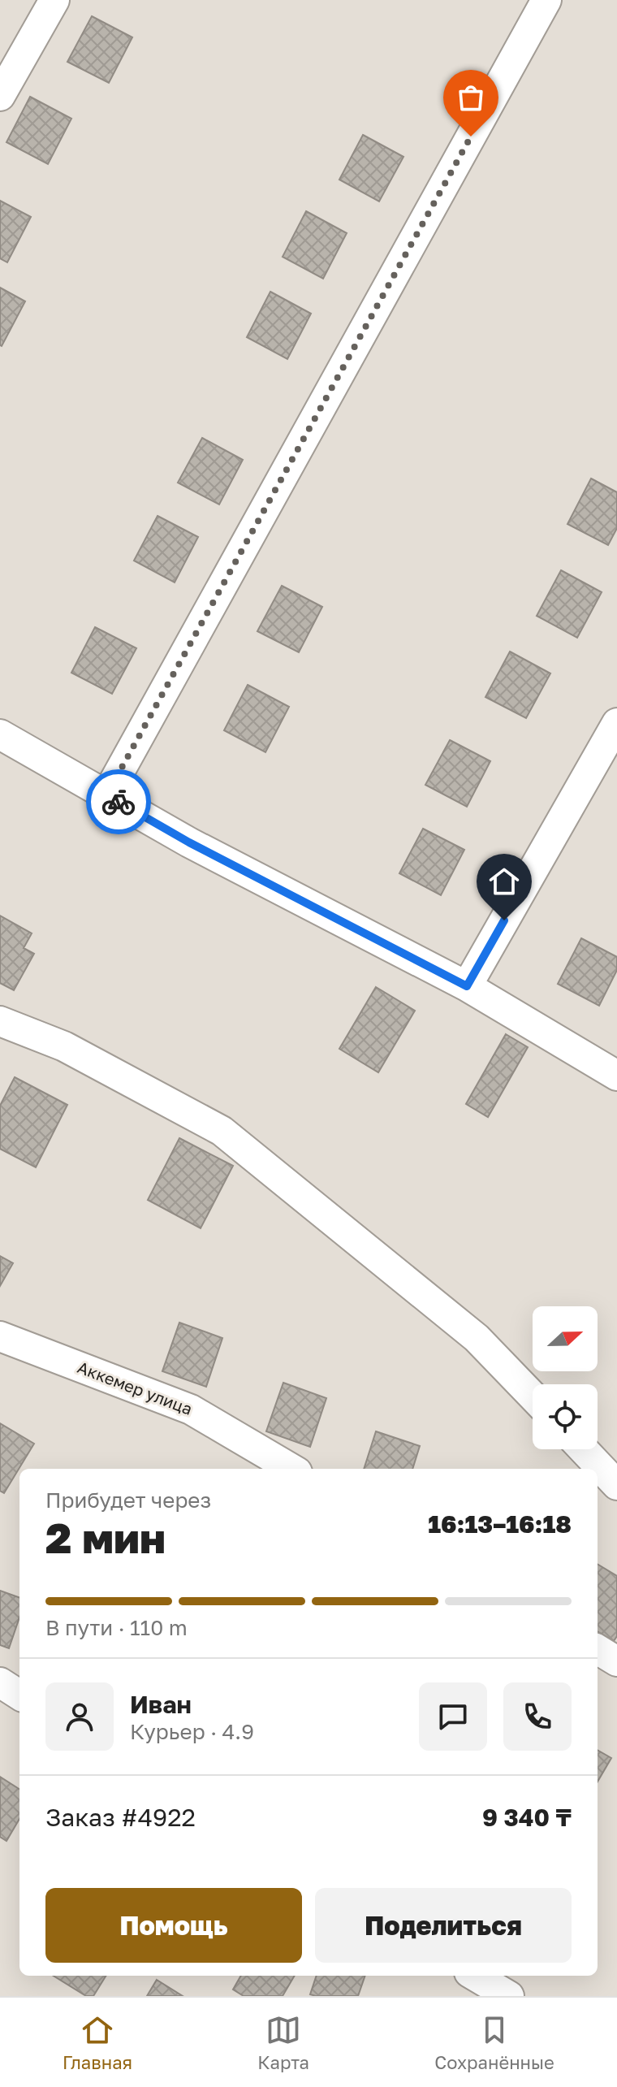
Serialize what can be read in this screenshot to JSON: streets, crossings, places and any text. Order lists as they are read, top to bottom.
{
  "streets": {
    "street": ["Аккемер улица"]
  },
  "north": "right",
  "page": {
    "heading": ["2 мин", "Прибудет через", "16:13–16:18"],
    "panel": [
      "Иван",
      "Курьер · 4.9",
      "Заказ #4922",
      "9 340 ₸"
    ],
    "bar": "В пути · 110 m",
    "buttons": ["Помощь", "Поделиться"],
    "tabs": ["Главная", "Карта", "Сохранённые"]
  }
}
